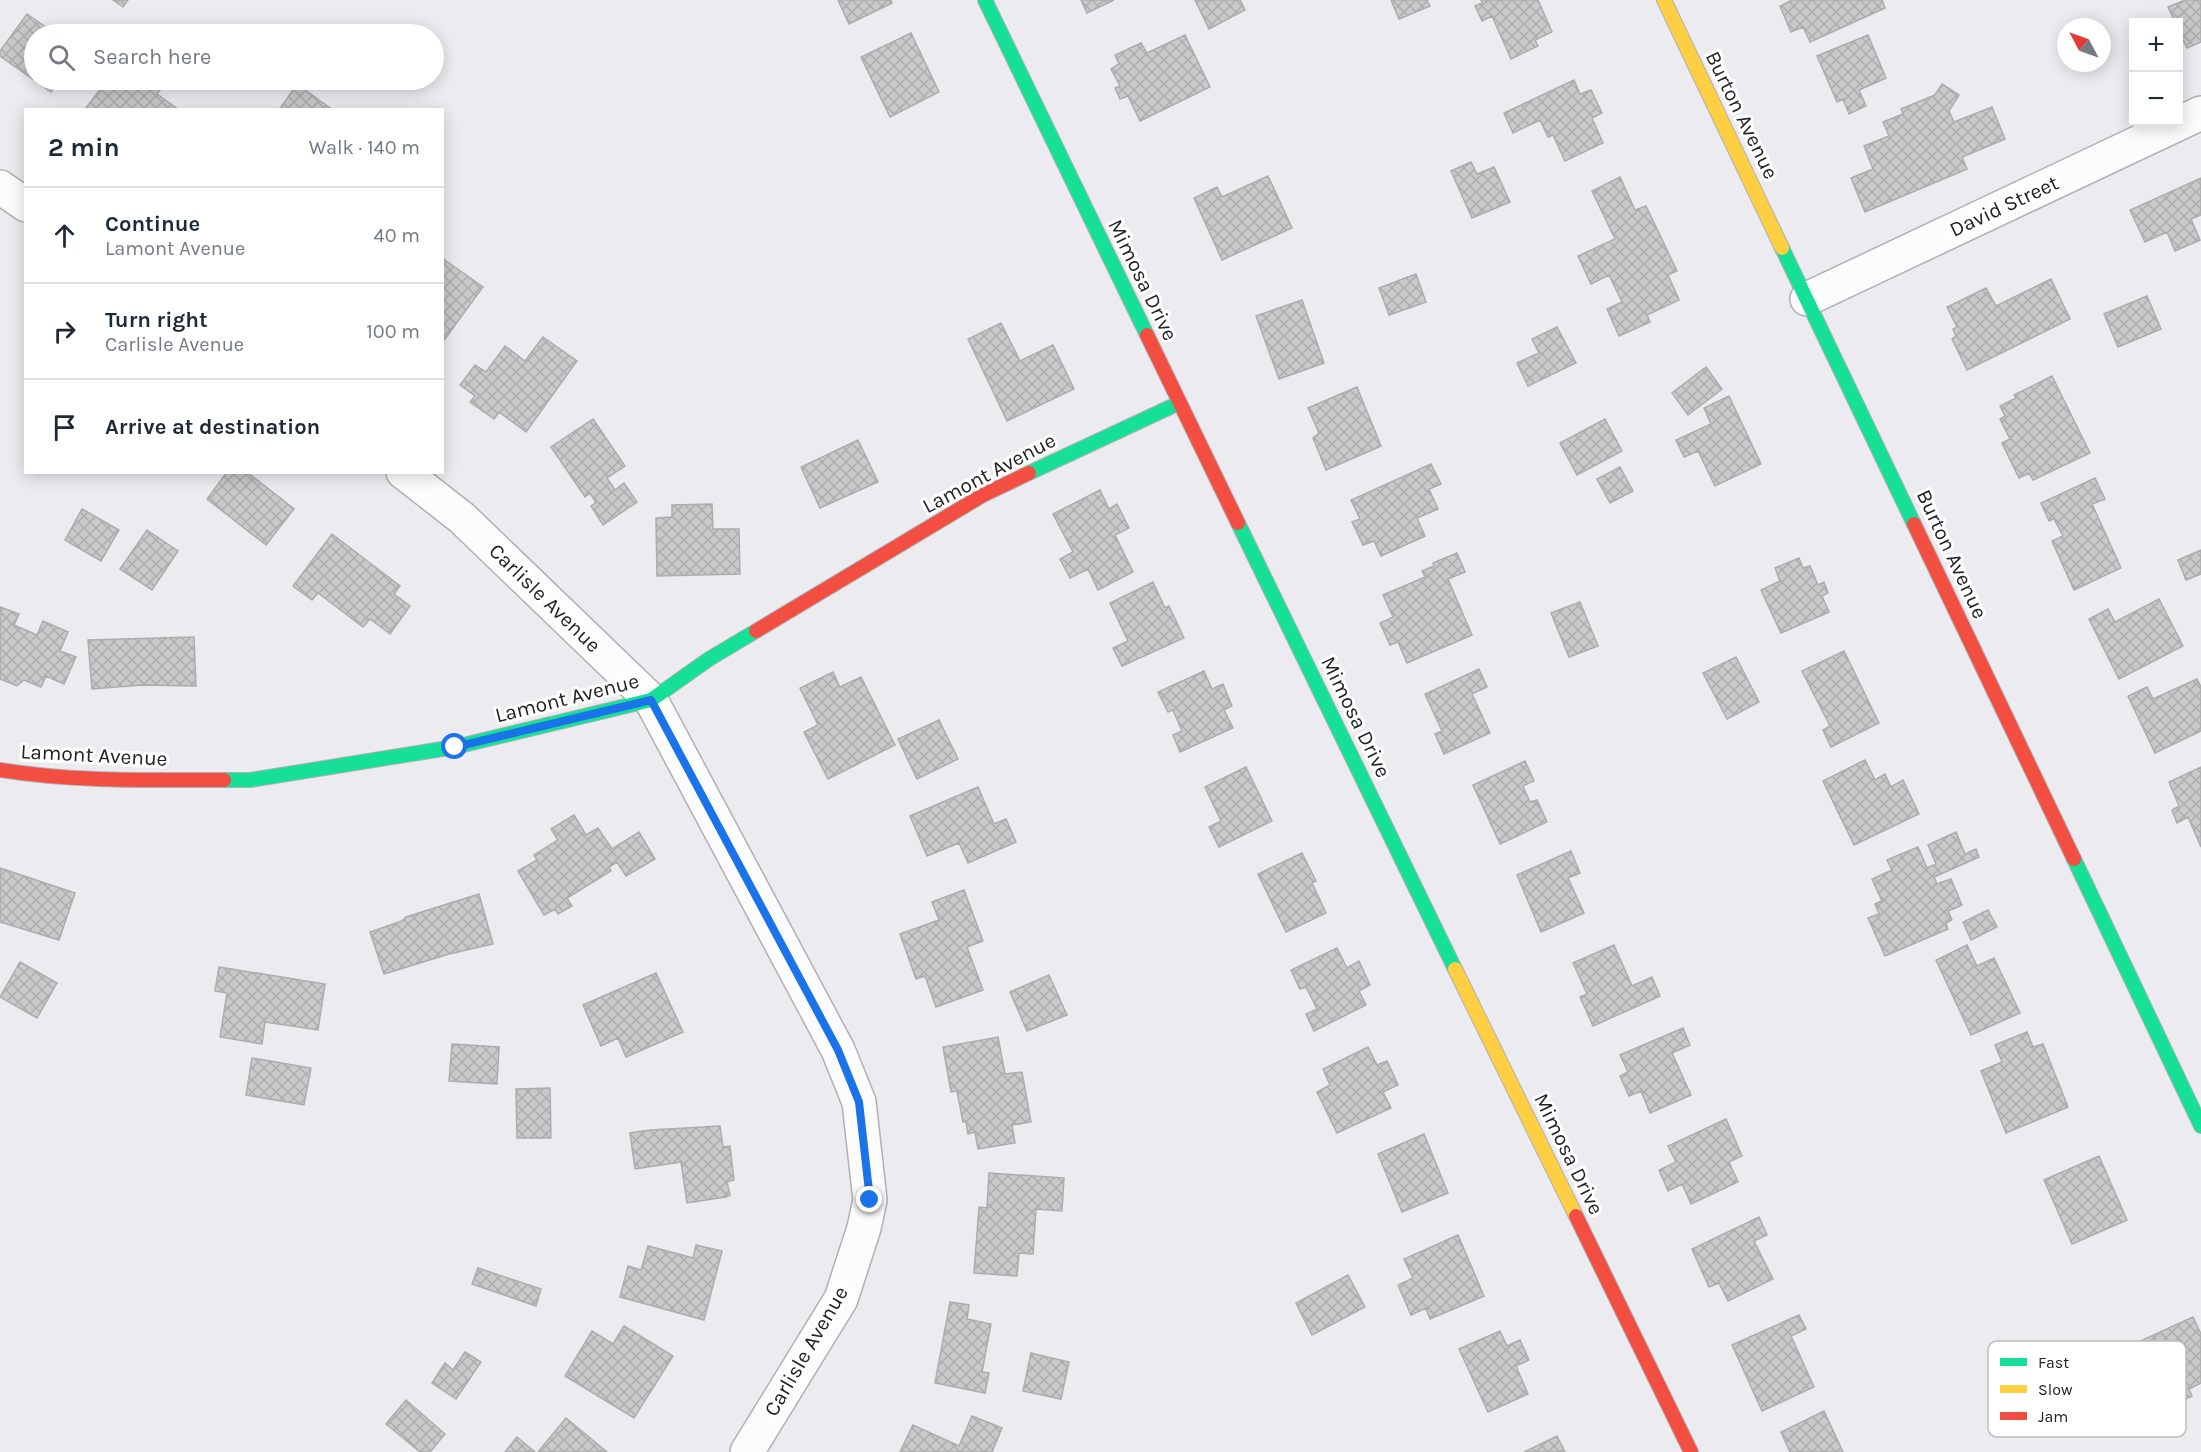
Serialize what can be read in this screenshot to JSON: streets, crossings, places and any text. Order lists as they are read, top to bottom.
{
  "streets": {
    "street": [
      "Burton Avenue",
      "David Street",
      "Mimosa Drive",
      "Lamont Avenue",
      "Carlisle Avenue"
    ]
  },
  "crossings": [
    ["Burton Avenue", "David Street"],
    ["Mimosa Drive", "Lamont Avenue"],
    ["Lamont Avenue", "Carlisle Avenue"]
  ],
  "legend": ["Fast", "Slow", "Jam"],
  "north": "top left",
  "page": {
    "map_buttons": ["+", "−"],
    "search": "Search here",
    "heading": ["2 min", "Walk · 140 m"],
    "list": [
      ["Continue", "Lamont Avenue", "40 m"],
      ["Turn right", "Carlisle Avenue", "100 m"],
      "Arrive at destination"
    ]
  }
}
